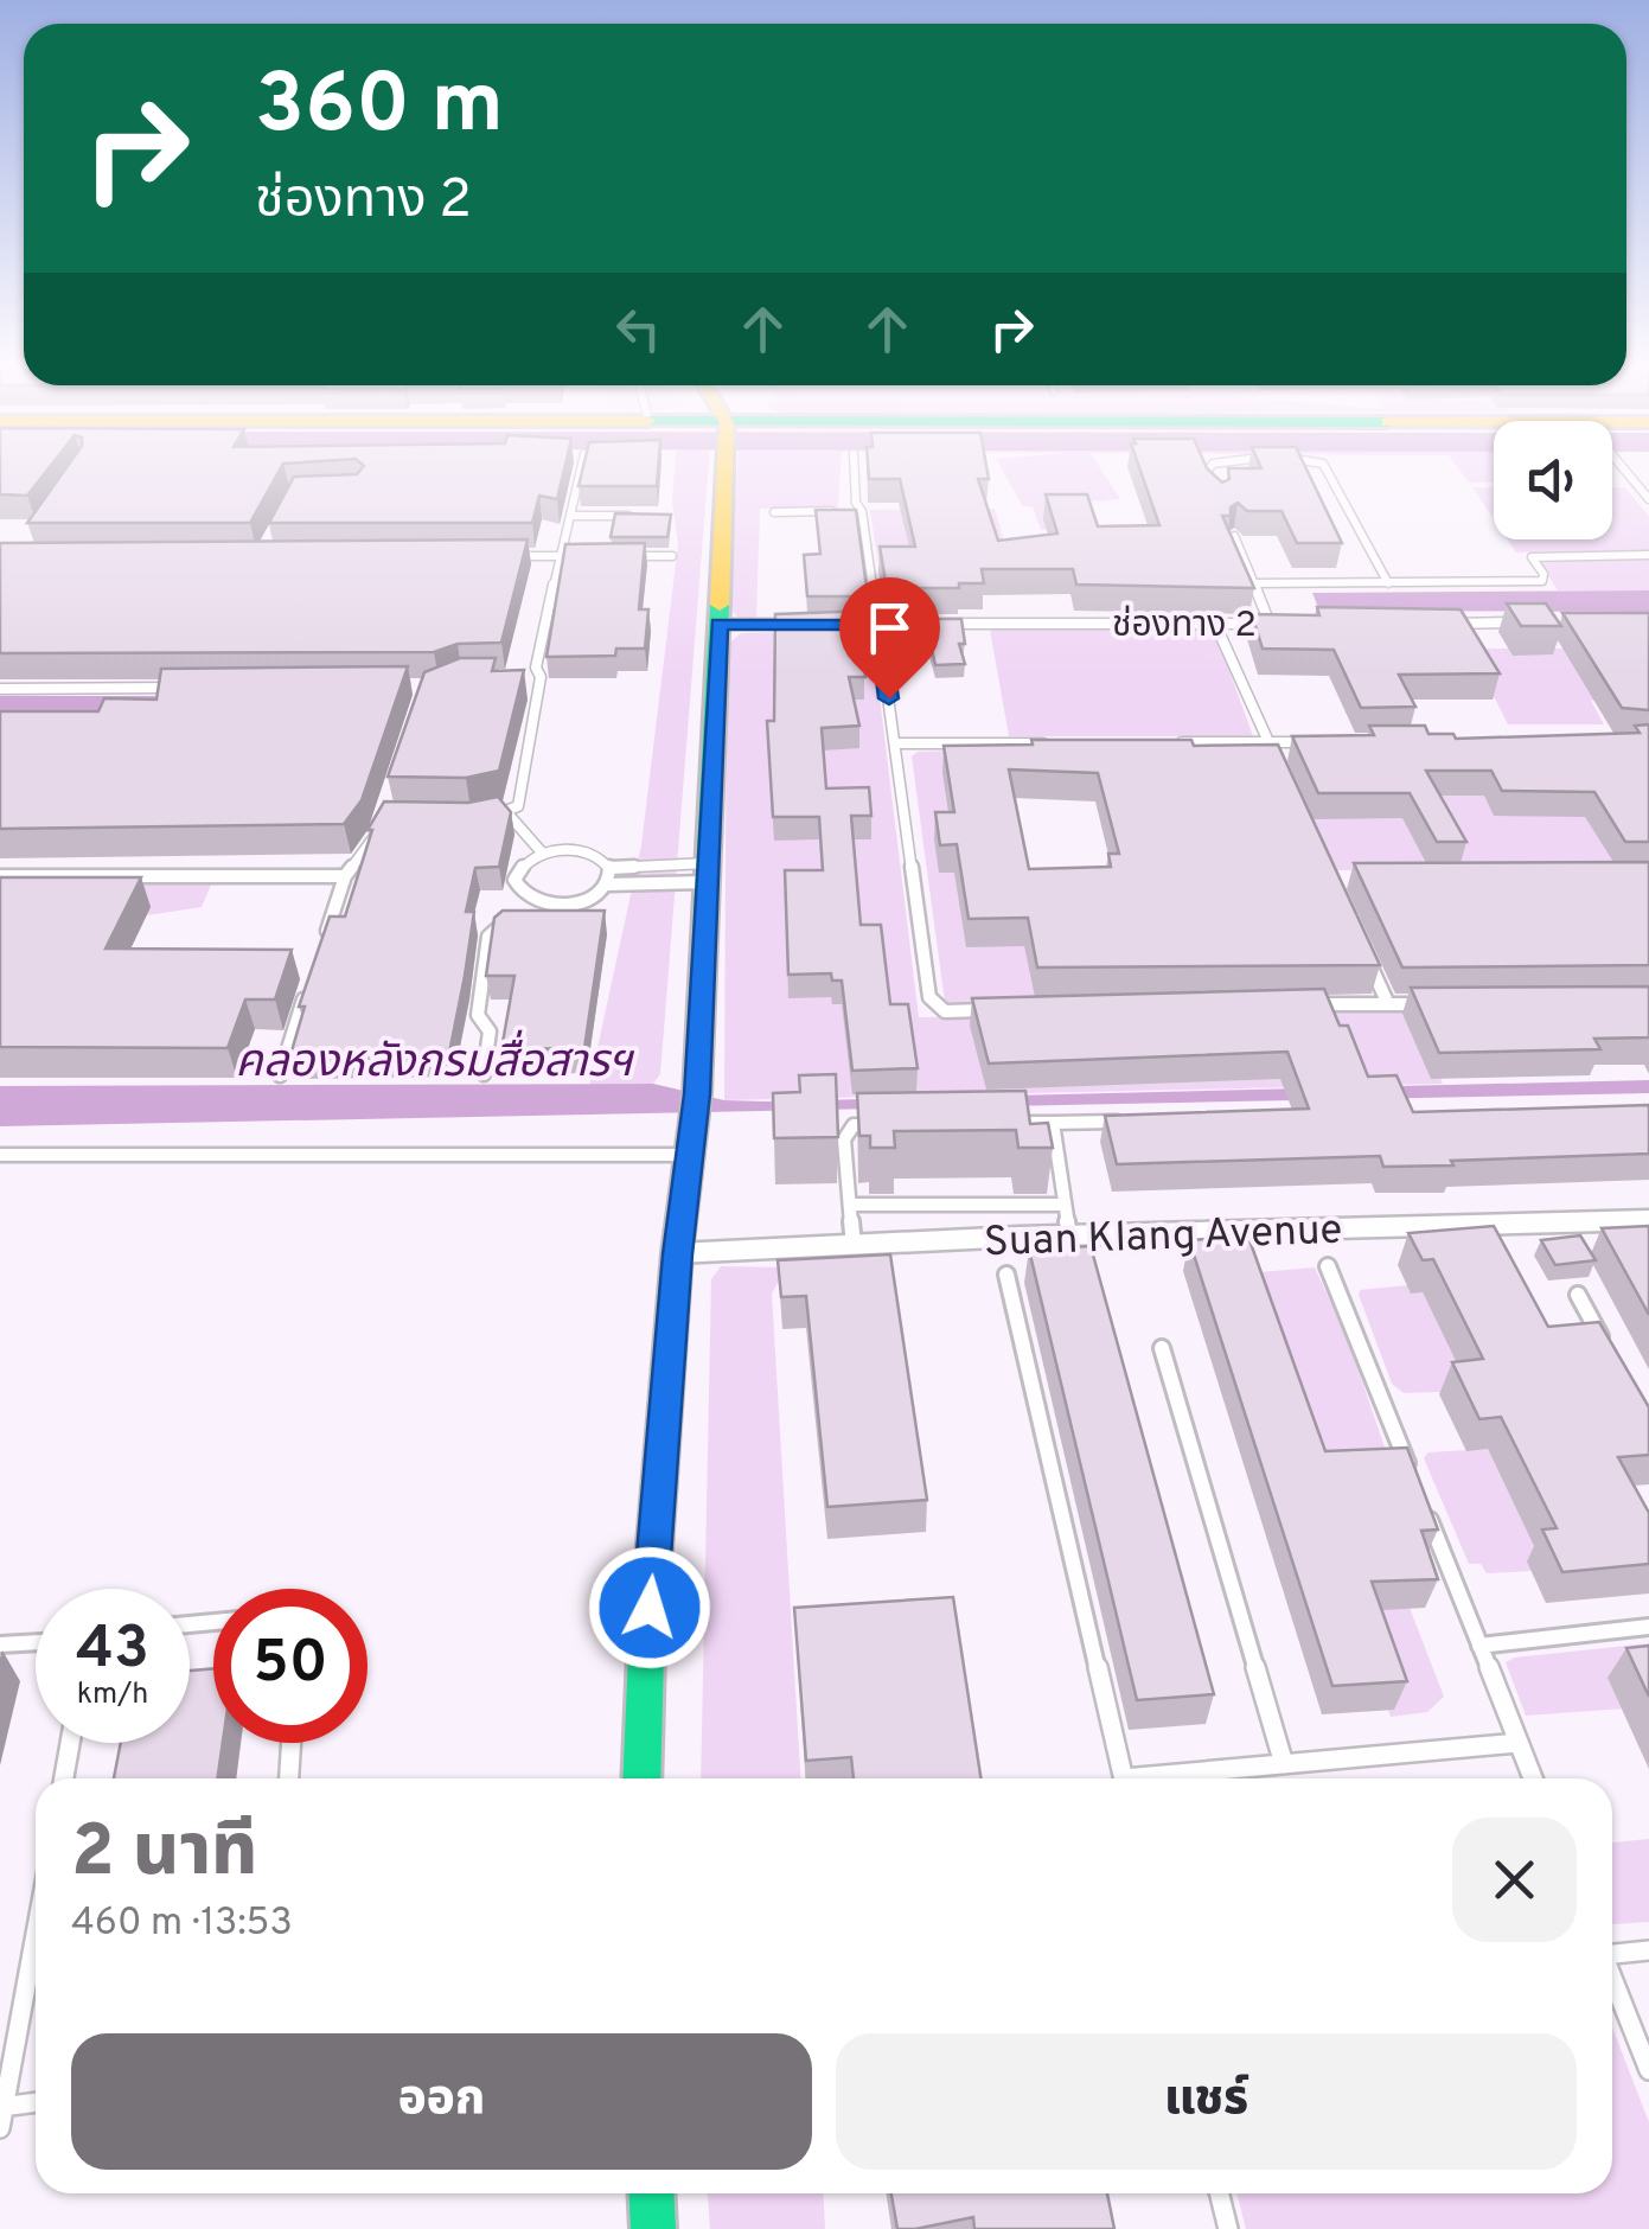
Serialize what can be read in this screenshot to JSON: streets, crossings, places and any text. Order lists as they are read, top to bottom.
{
  "streets": {
    "street": ["Suan Klang Avenue"],
    "lane": ["ช่องทาง 2"]
  },
  "water": ["คลองหลังกรมสื่อสารฯ"],
  "page": {
    "turn": ["360 m", "ช่องทาง 2"],
    "speed": "43 km/h",
    "limit": "50",
    "heading": ["2 นาที", "460 m · 13:53"],
    "buttons": ["ออก", "แชร์"]
  }
}
